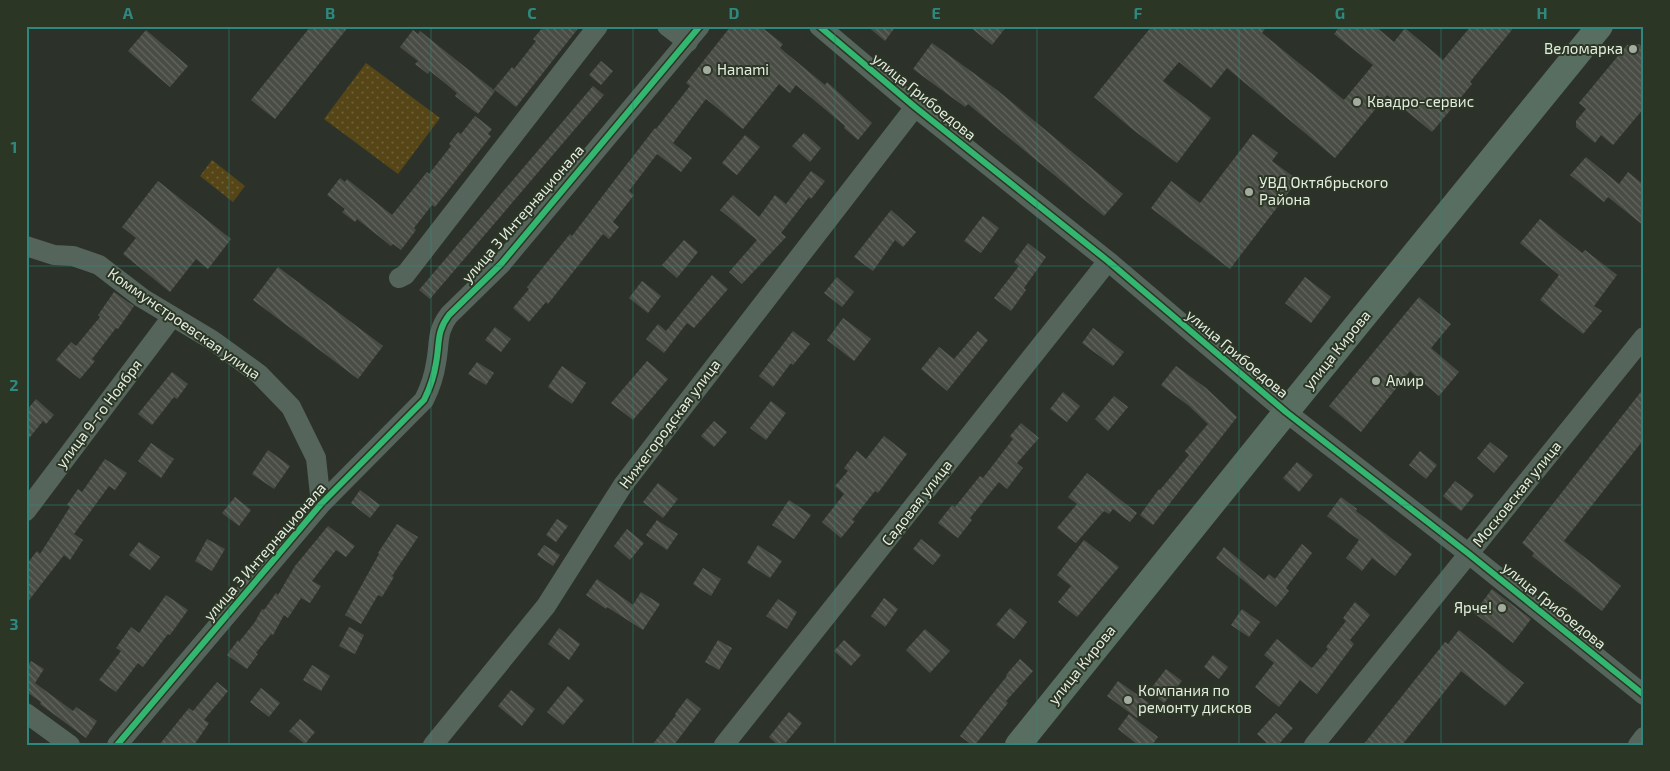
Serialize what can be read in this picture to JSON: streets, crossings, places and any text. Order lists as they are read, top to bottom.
{
  "streets": {
    "main road": ["улица Кирова"],
    "street": [
      "улица Грибоедова",
      "улица 3 Интернационала",
      "Коммунстроевская улица",
      "улица 9-го Ноября",
      "Нижегородская улица",
      "Московская улица",
      "Садовая улица"
    ]
  },
  "crossings": [
    ["улица Грибоедова", "улица Кирова"],
    ["улица Грибоедова", "Нижегородская улица"],
    ["улица Грибоедова", "Московская улица"],
    ["улица Грибоедова", "Садовая улица"],
    ["улица 3 Интернационала", "Коммунстроевская улица"],
    ["Коммунстроевская улица", "улица 9-го Ноября"]
  ],
  "places": [
    "Веломарка",
    "Hanami",
    "Квадро-сервис",
    "УВД Октябрьского Района",
    "Амир",
    "Ярче!",
    "Компания по ремонту дисков"
  ],
  "grid": {
    "columns": [
      "A",
      "B",
      "C",
      "D",
      "E",
      "F",
      "G",
      "H"
    ],
    "rows": ["1", "2", "3"]
  }
}
